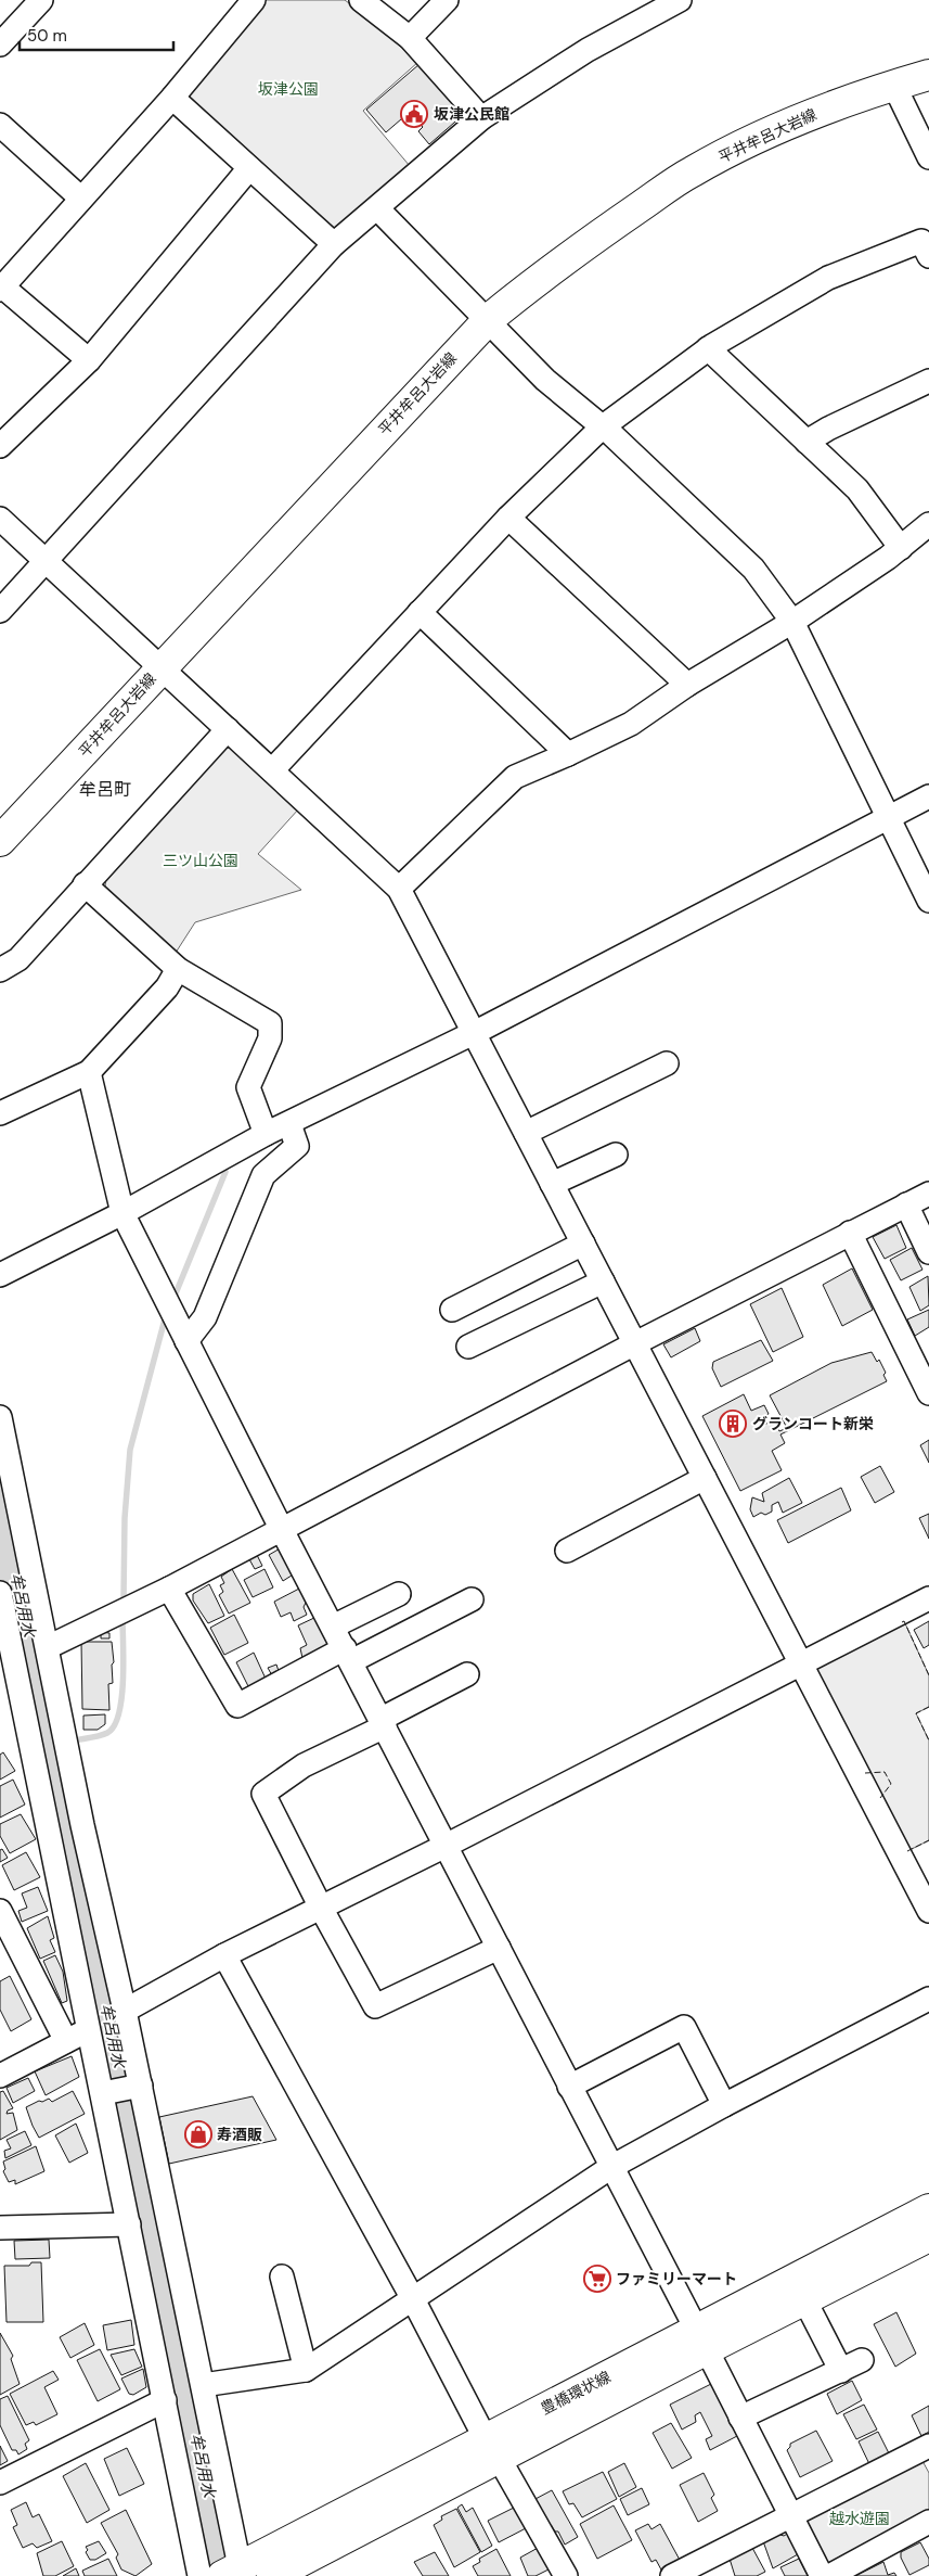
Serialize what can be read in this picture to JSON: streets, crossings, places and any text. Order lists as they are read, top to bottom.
{
  "streets": {
    "main road": ["平井牟呂大岩線", "豊橋環状線"]
  },
  "districts": ["牟呂町"],
  "water": ["牟呂用水"],
  "parks": ["坂津公園", "三ツ山公園", "越水遊園"],
  "places": {
    "public building": ["坂津公民館"],
    "building": ["グランコート新栄"],
    "shop": ["寿酒販"],
    "supermarket": ["ファミリーマート"]
  },
  "scale_bar": "50 m"
}
